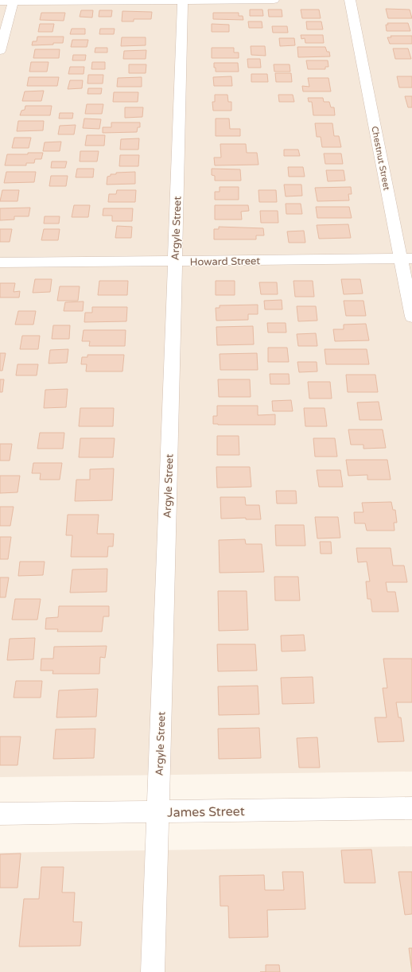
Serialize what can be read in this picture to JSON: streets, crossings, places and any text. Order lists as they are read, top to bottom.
{
  "streets": {
    "street": [
      "Chestnut Street",
      "Argyle Street",
      "Howard Street",
      "James Street"
    ]
  },
  "crossings": [
    ["Chestnut Street", "Howard Street"],
    ["Argyle Street", "Howard Street"],
    ["Argyle Street", "James Street"]
  ]
}
